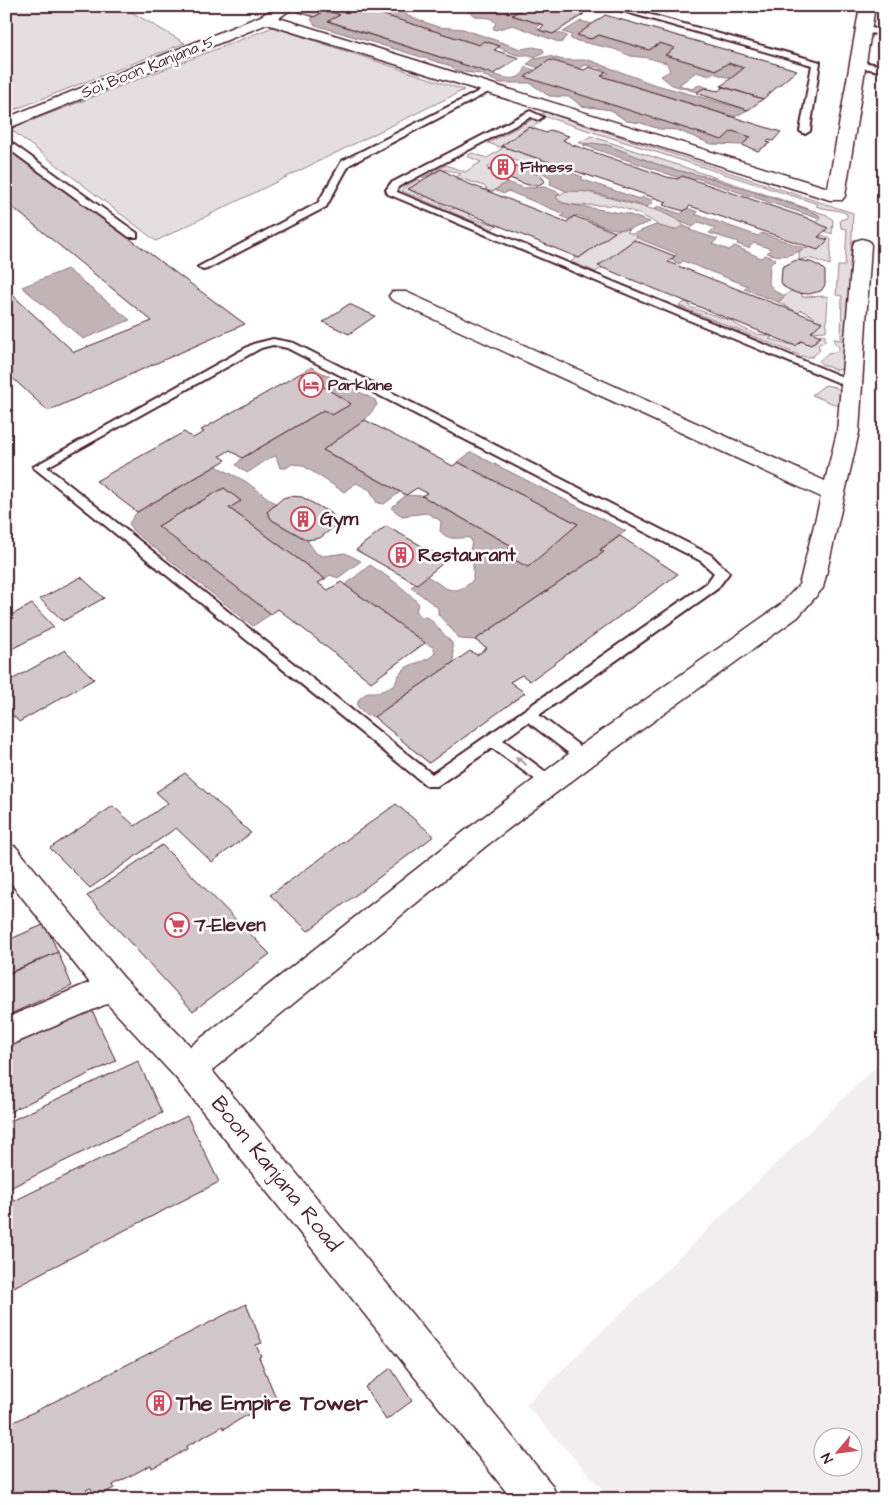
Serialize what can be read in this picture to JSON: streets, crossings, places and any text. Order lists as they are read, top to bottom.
{
  "streets": {
    "street": ["Soi Boon Kanjana 5", "Boon Kanjana Road"]
  },
  "places": {
    "building": [
      "Fitness",
      "Gym",
      "Restaurant",
      "The Empire Tower"
    ],
    "hotel": ["Parklane"],
    "supermarket": ["7-Eleven"]
  },
  "north": "bottom left"
}
